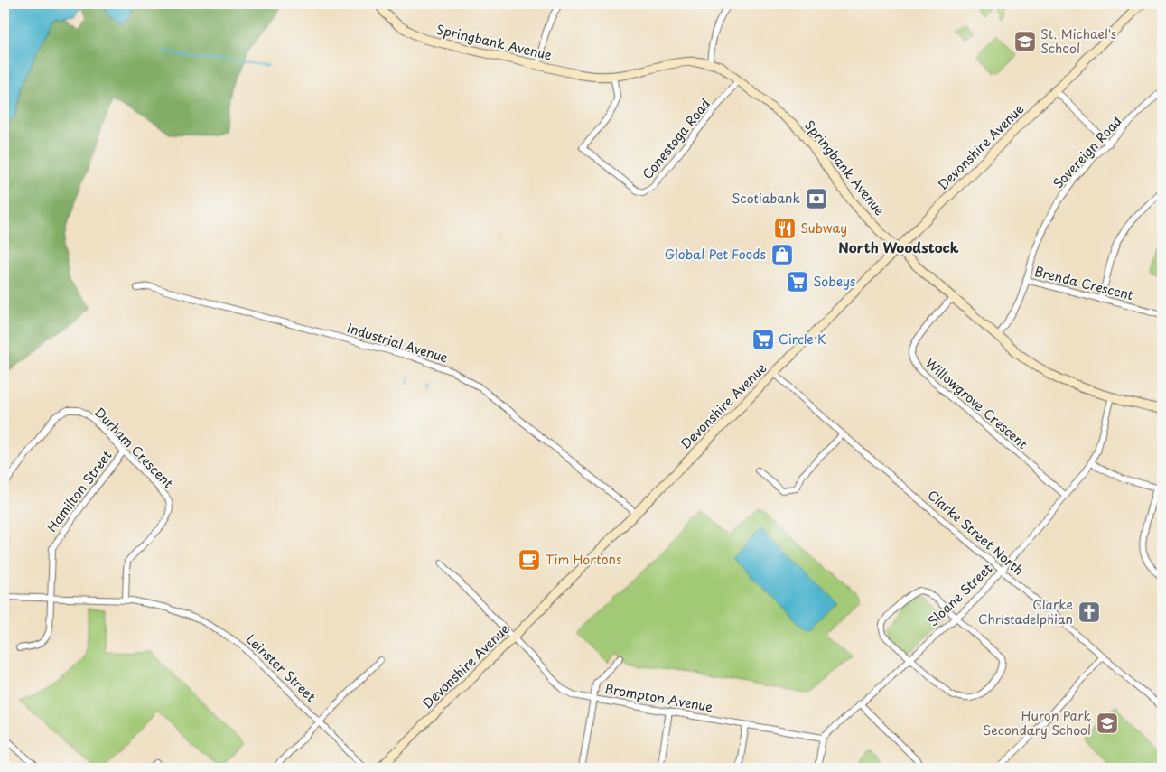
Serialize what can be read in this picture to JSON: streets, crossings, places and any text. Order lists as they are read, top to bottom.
{
  "streets": {
    "main road": ["Springbank Avenue", "Devonshire Avenue"],
    "street": [
      "Conestoga Road",
      "Sovereign Road",
      "Brenda Crescent",
      "Industrial Avenue",
      "Willowgrove Crescent",
      "Durham Crescent",
      "Hamilton Street",
      "Clarke Street North",
      "Sloane Street",
      "Leinster Street",
      "Brompton Avenue"
    ]
  },
  "crossings": [
    ["Springbank Avenue", "Conestoga Road"],
    ["Springbank Avenue", "Devonshire Avenue"],
    ["Springbank Avenue", "Sovereign Road"],
    ["Springbank Avenue", "Willowgrove Crescent"],
    ["Springbank Avenue", "Sloane Street"],
    ["Devonshire Avenue", "Industrial Avenue"],
    ["Devonshire Avenue", "Clarke Street North"],
    ["Devonshire Avenue", "Brompton Avenue"],
    ["Sovereign Road", "Brenda Crescent"],
    ["Willowgrove Crescent", "Sloane Street"],
    ["Durham Crescent", "Hamilton Street"],
    ["Durham Crescent", "Leinster Street"],
    ["Hamilton Street", "Leinster Street"],
    ["Clarke Street North", "Sloane Street"],
    ["Sloane Street", "Brompton Avenue"]
  ],
  "districts": ["North Woodstock"],
  "places": {
    "school or university": ["St. Michael's School", "Huron Park Secondary School"],
    "bank": ["Scotiabank"],
    "restaurant": ["Subway"],
    "shop": ["Global Pet Foods"],
    "supermarket": ["Sobeys", "Circle K"],
    "cafe": ["Tim Hortons"],
    "church": ["Clarke Christadelphian"]
  }
}
